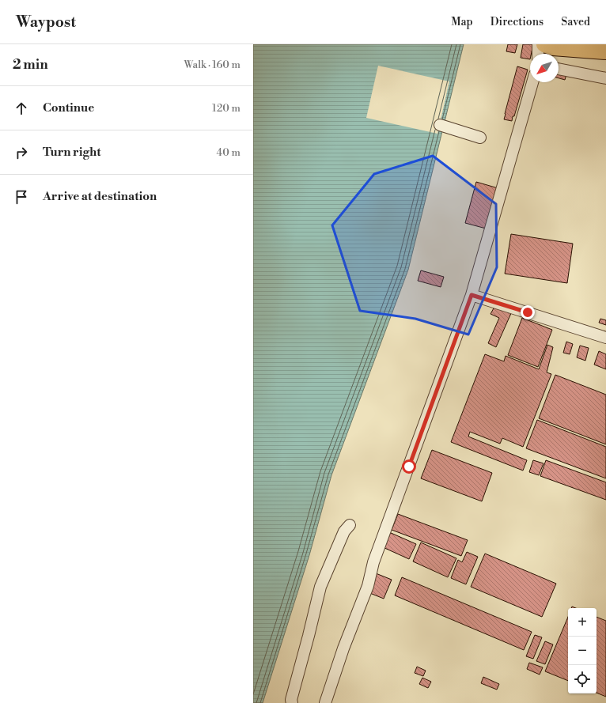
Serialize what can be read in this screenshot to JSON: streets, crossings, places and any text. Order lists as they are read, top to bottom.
{
  "north": "bottom left",
  "page": {
    "header": "Waypost",
    "nav": ["Map", "Directions", "Saved"],
    "heading": ["2 min", "Walk · 160 m"],
    "list": [
      ["Continue", "120 m"],
      ["Turn right", "40 m"],
      "Arrive at destination"
    ],
    "map_buttons": ["+", "−"]
  }
}
